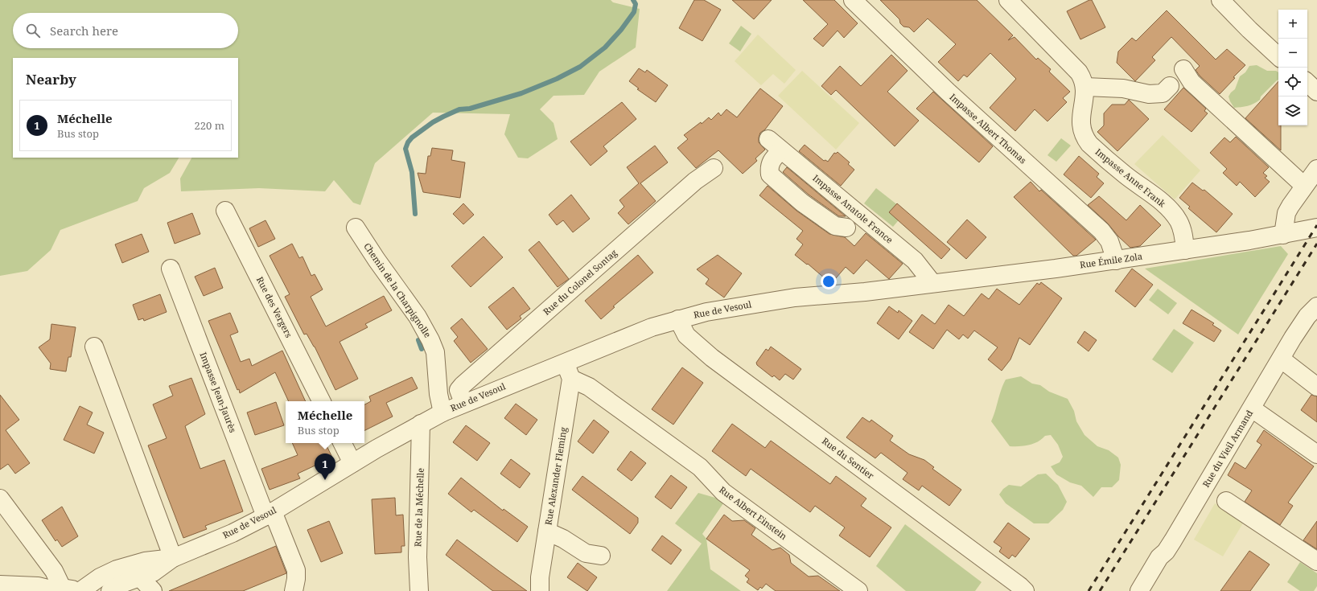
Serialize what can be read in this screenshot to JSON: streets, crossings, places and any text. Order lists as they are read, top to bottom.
{
  "streets": {
    "street": [
      "Impasse Albert Thomas",
      "Impasse Anne Frank",
      "Impasse Anatole France",
      "Rue Émile Zola",
      "Rue du Colonel Sontag",
      "Chemin de la Charpignolle",
      "Rue des Vergers",
      "Rue de Vesoul",
      "Impasse Jean-Jaurès",
      "Rue du Vieil Armand",
      "Rue du Sentier",
      "Rue Alexander Fleming",
      "Rue de la Méchelle",
      "Rue Albert Einstein"
    ]
  },
  "crossings": [
    ["Impasse Albert Thomas", "Rue Émile Zola"],
    ["Impasse Anne Frank", "Rue Émile Zola"],
    ["Impasse Anatole France", "Rue Émile Zola"],
    ["Rue Émile Zola", "Rue de Vesoul"],
    ["Rue du Colonel Sontag", "Rue de Vesoul"],
    ["Chemin de la Charpignolle", "Rue de Vesoul"],
    ["Rue de Vesoul", "Impasse Jean-Jaurès"],
    ["Rue de Vesoul", "Rue du Sentier"],
    ["Rue de Vesoul", "Rue Alexander Fleming"],
    ["Rue de Vesoul", "Rue de la Méchelle"],
    ["Rue Alexander Fleming", "Rue Albert Einstein"]
  ],
  "page": {
    "map_buttons": ["+", "−"],
    "search": "Search here",
    "heading": "Nearby",
    "list": [
      {
        "mark": "1",
        "name": "Méchelle",
        "note": "Bus stop",
        "value": "220 m"
      }
    ],
    "popup": ["Méchelle", "Bus stop"],
    "pins": "1"
  }
}
